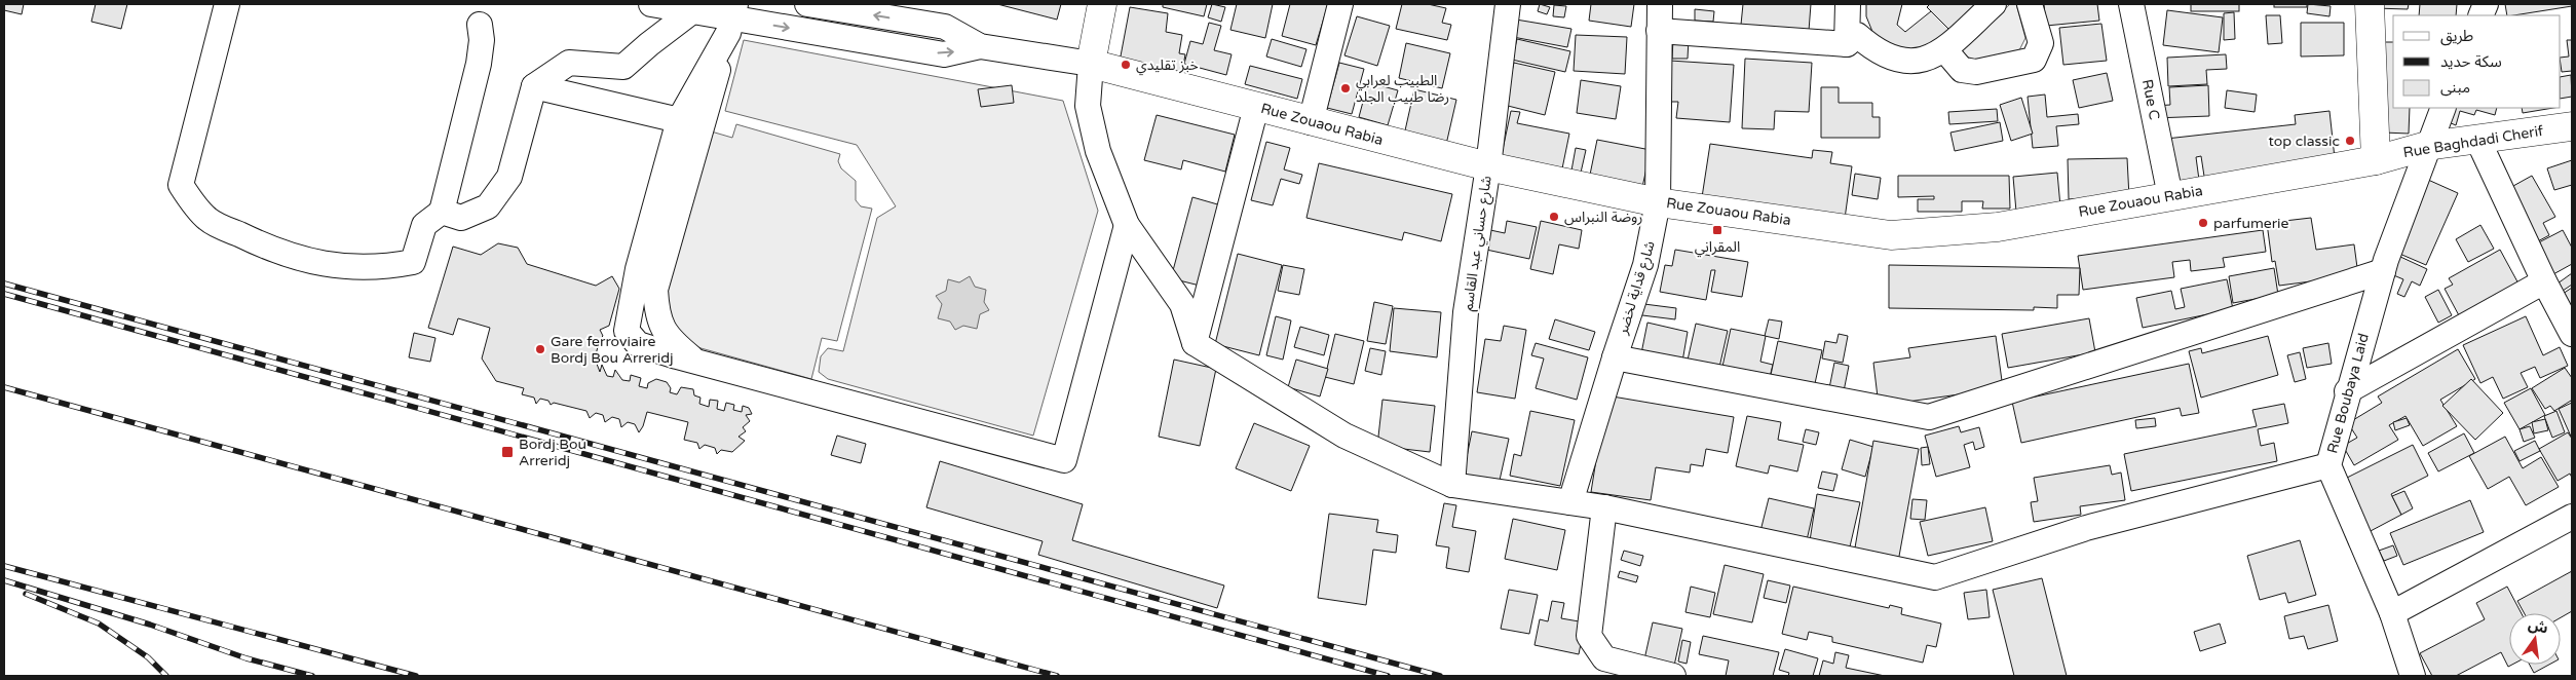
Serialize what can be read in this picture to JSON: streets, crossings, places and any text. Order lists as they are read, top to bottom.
{
  "streets": {
    "main road": ["Rue Zouaou Rabia", "Rue Baghdadi Cherif"],
    "street": [
      "Rue C",
      "شارع حساني عبد القاسم",
      "شارع قداية لخضر",
      "Rue Boubaya Laid"
    ]
  },
  "crossings": [
    ["Rue C", "Rue Zouaou Rabia"],
    ["Rue Zouaou Rabia", "Rue Baghdadi Cherif"],
    ["Rue Zouaou Rabia", "شارع حساني عبد القاسم"],
    ["Rue Zouaou Rabia", "شارع قداية لخضر"],
    ["Rue Baghdadi Cherif", "Rue Boubaya Laid"]
  ],
  "places": {
    "other": [
      "خبز تقليدي",
      "الطبيب لعرابي رضا طبيب الجلد",
      "top classic",
      "روضة النبراس",
      "parfumerie",
      "Gare ferroviaire Bordj Bou Arreridj"
    ],
    "transit": ["المقراني", "Bordj Bou Arreridj"]
  },
  "legend": ["طريق", "سكة حديد", "مبنى"],
  "north": "top"
}
